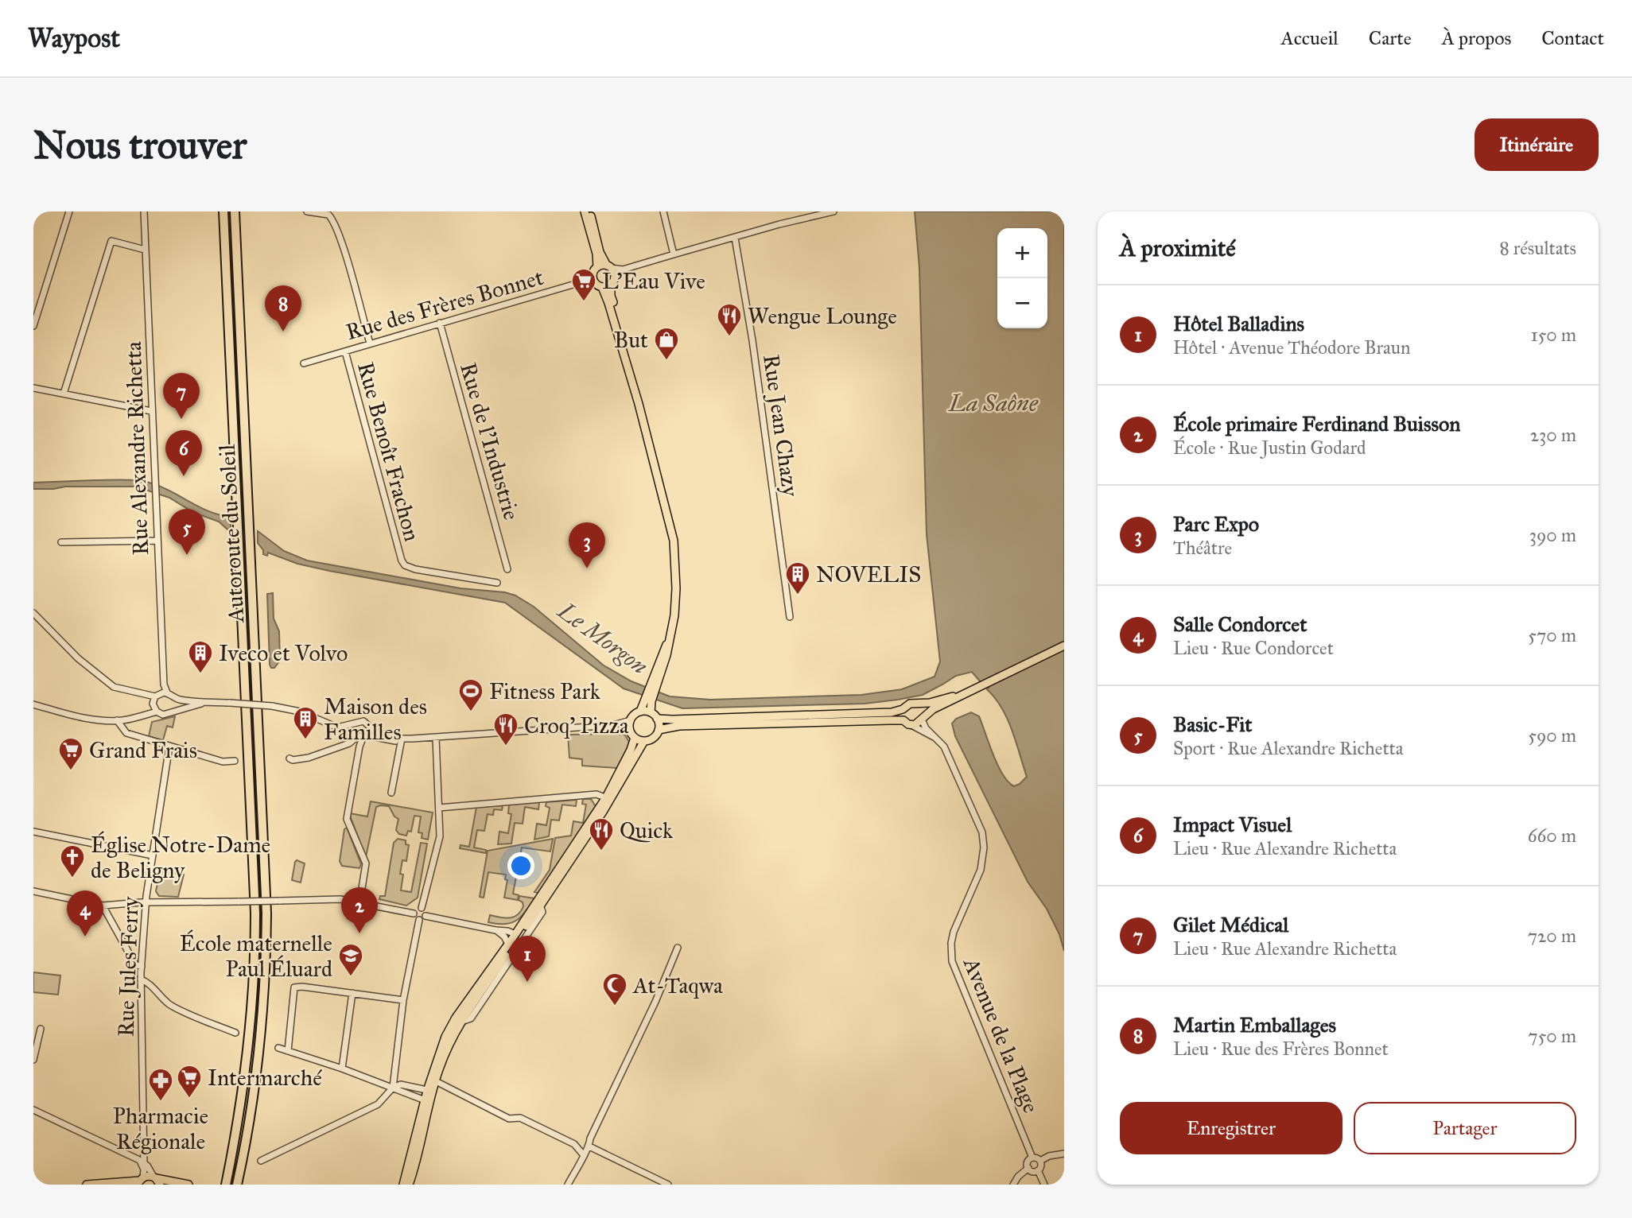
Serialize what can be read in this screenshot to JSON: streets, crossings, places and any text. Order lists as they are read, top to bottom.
{
  "streets": {
    "highway": ["Autoroute du Soleil"],
    "street": [
      "Rue des Frères Bonnet",
      "Rue Jean Chazy",
      "Rue de l'Industrie",
      "Rue Alexandre Richetta",
      "Rue Benoît Frachon",
      "Rue Jules Ferry",
      "Avenue de la Plage"
    ]
  },
  "crossings": [
    ["Rue des Frères Bonnet", "Rue de l'Industrie"],
    ["Rue des Frères Bonnet", "Rue Benoît Frachon"]
  ],
  "water": ["La Saône", "Le Morgon"],
  "places": {
    "supermarket": ["L'Eau Vive", "Grand Frais", "Intermarché"],
    "restaurant": ["Wengue Lounge", "Croq' Pizza", "Quick"],
    "shop": ["But"],
    "building": ["NOVELIS", "Iveco et Volvo", "Maison des Familles"],
    "sports": ["Fitness Park"],
    "church": ["Église Notre-Dame de Beligny"],
    "school or university": ["École maternelle Paul Éluard"],
    "mosque": ["At-Taqwa"],
    "pharmacy": ["Pharmacie Régionale"]
  },
  "page": {
    "header": "Waypost",
    "nav": [
      "Accueil",
      "Carte",
      "À propos",
      "Contact"
    ],
    "buttons": [
      "Itinéraire",
      ["Enregistrer", "Partager"]
    ],
    "title": "Nous trouver",
    "heading": ["À proximité", "8 résultats"],
    "map_buttons": ["+", "−"],
    "list": [
      {
        "mark": "1",
        "name": "Hôtel Balladins",
        "note": "Hôtel · Avenue Théodore Braun",
        "value": "150 m"
      },
      {
        "mark": "2",
        "name": "École primaire Ferdinand Buisson",
        "note": "École · Rue Justin Godard",
        "value": "230 m"
      },
      {
        "mark": "3",
        "name": "Parc Expo",
        "note": "Théâtre",
        "value": "390 m"
      },
      {
        "mark": "4",
        "name": "Salle Condorcet",
        "note": "Lieu · Rue Condorcet",
        "value": "570 m"
      },
      {
        "mark": "5",
        "name": "Basic-Fit",
        "note": "Sport · Rue Alexandre Richetta",
        "value": "590 m"
      },
      {
        "mark": "6",
        "name": "Impact Visuel",
        "note": "Lieu · Rue Alexandre Richetta",
        "value": "660 m"
      },
      {
        "mark": "7",
        "name": "Gilet Médical",
        "note": "Lieu · Rue Alexandre Richetta",
        "value": "720 m"
      },
      {
        "mark": "8",
        "name": "Martin Emballages",
        "note": "Lieu · Rue des Frères Bonnet",
        "value": "750 m"
      }
    ],
    "pins": [
      "8",
      "7",
      "6",
      "5",
      "3",
      "2",
      "4",
      "1"
    ]
  }
}
